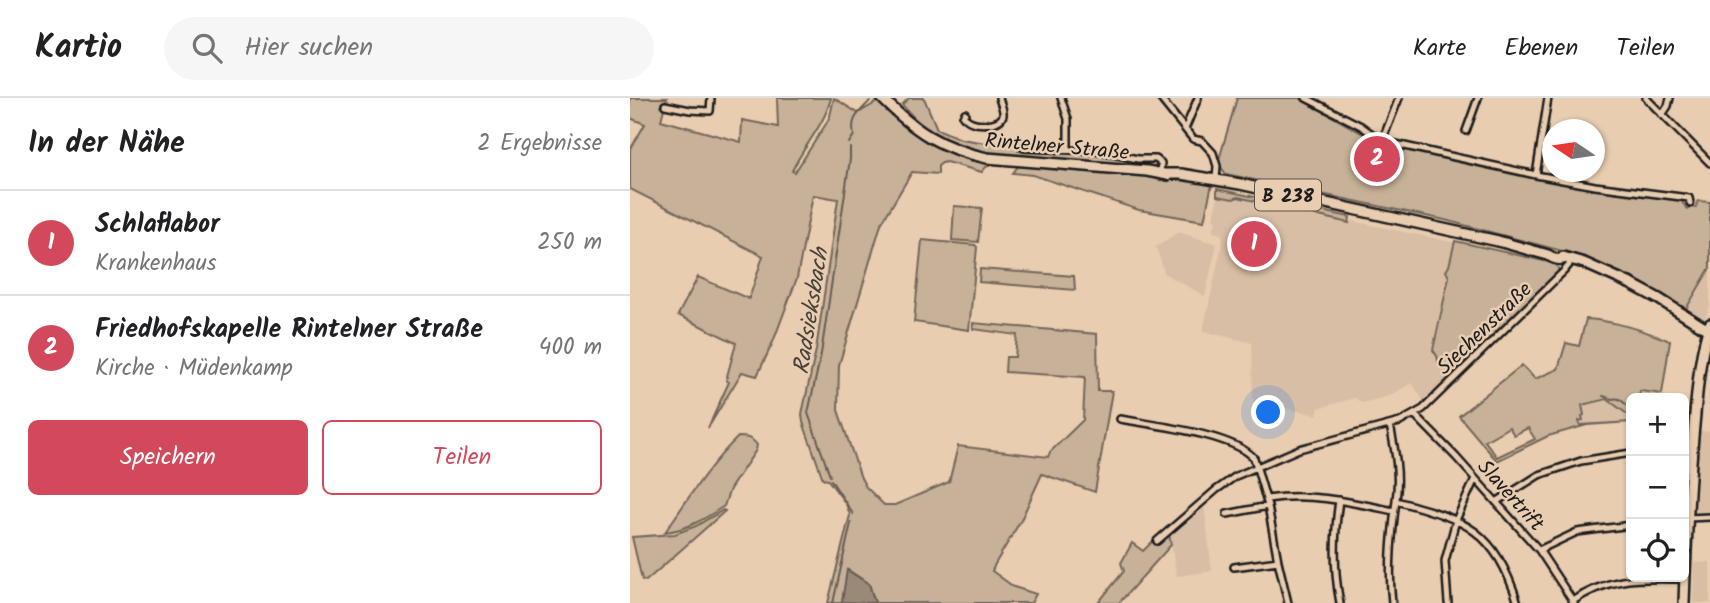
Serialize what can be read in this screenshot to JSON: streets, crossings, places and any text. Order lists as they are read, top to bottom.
{
  "streets": {
    "main road": ["Rintelner Straße", "B 238"],
    "street": ["Siechenstraße", "Slavertrift"]
  },
  "crossings": [
    ["Rintelner Straße", "B 238"],
    ["Rintelner Straße", "Siechenstraße"],
    ["Siechenstraße", "Slavertrift"]
  ],
  "water": ["Radsieksbach"],
  "north": "left",
  "page": {
    "header": "Kartio",
    "search": "Hier suchen",
    "nav": ["Karte", "Ebenen", "Teilen"],
    "heading": ["In der Nähe", "2 Ergebnisse"],
    "pins": ["2", "1"],
    "list": [
      {
        "mark": "1",
        "name": "Schlaflabor",
        "note": "Krankenhaus",
        "value": "250 m"
      },
      {
        "mark": "2",
        "name": "Friedhofskapelle Rintelner Straße",
        "note": "Kirche · Müdenkamp",
        "value": "400 m"
      }
    ],
    "map_buttons": ["+", "−"],
    "buttons": ["Speichern", "Teilen"]
  }
}
